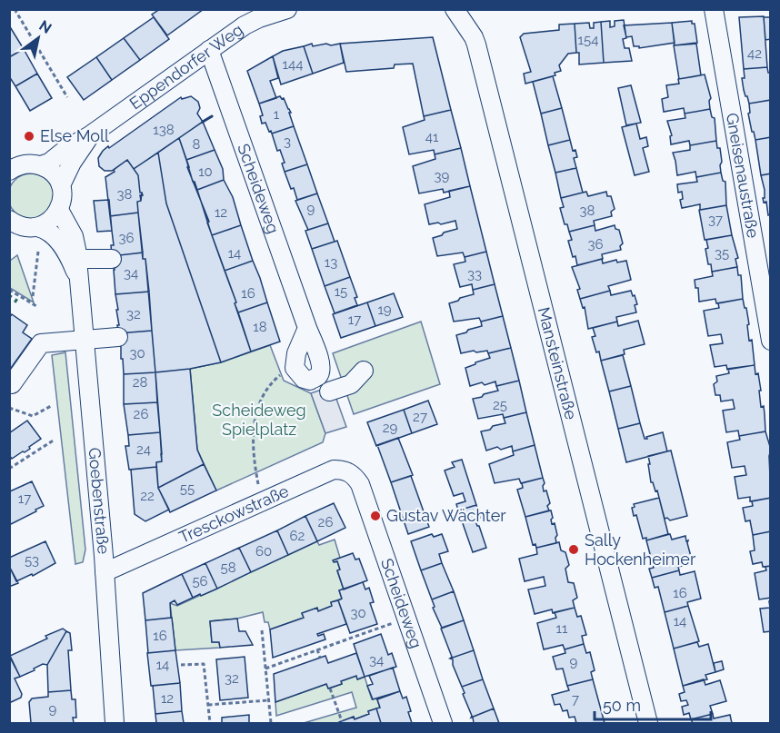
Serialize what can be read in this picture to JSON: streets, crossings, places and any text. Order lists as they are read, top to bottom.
{
  "streets": {
    "street": [
      "Eppendorfer Weg",
      "Gneisenaustraße",
      "Scheideweg",
      "Mansteinstraße",
      "Goebenstraße",
      "Tresckowstraße"
    ]
  },
  "crossings": [
    ["Eppendorfer Weg", "Scheideweg"],
    ["Eppendorfer Weg", "Goebenstraße"],
    ["Scheideweg", "Tresckowstraße"],
    ["Goebenstraße", "Tresckowstraße"]
  ],
  "parks": ["Scheideweg Spielplatz"],
  "places": ["Else Moll", "Gustav Wächter", "Sally Hockenheimer"],
  "house_numbers": [
    "154",
    "42",
    "144",
    "1",
    "138",
    "41",
    "3",
    "8",
    "10",
    "39",
    "38",
    "9",
    "38",
    "12",
    "37",
    "36",
    "36",
    "14",
    "35",
    "13",
    "34",
    "33",
    "15",
    "16",
    "19",
    "32",
    "17",
    "18",
    "30",
    "28",
    "25",
    "26",
    "27",
    "29",
    "24",
    "55",
    "22",
    "17",
    "26",
    "62",
    "60",
    "53",
    "58",
    "56",
    "16",
    "30",
    "14",
    "11",
    "16",
    "34",
    "9",
    "14",
    "32",
    "12",
    "7",
    "9"
  ],
  "scale_bar": "50 m",
  "north": "top right"
}
